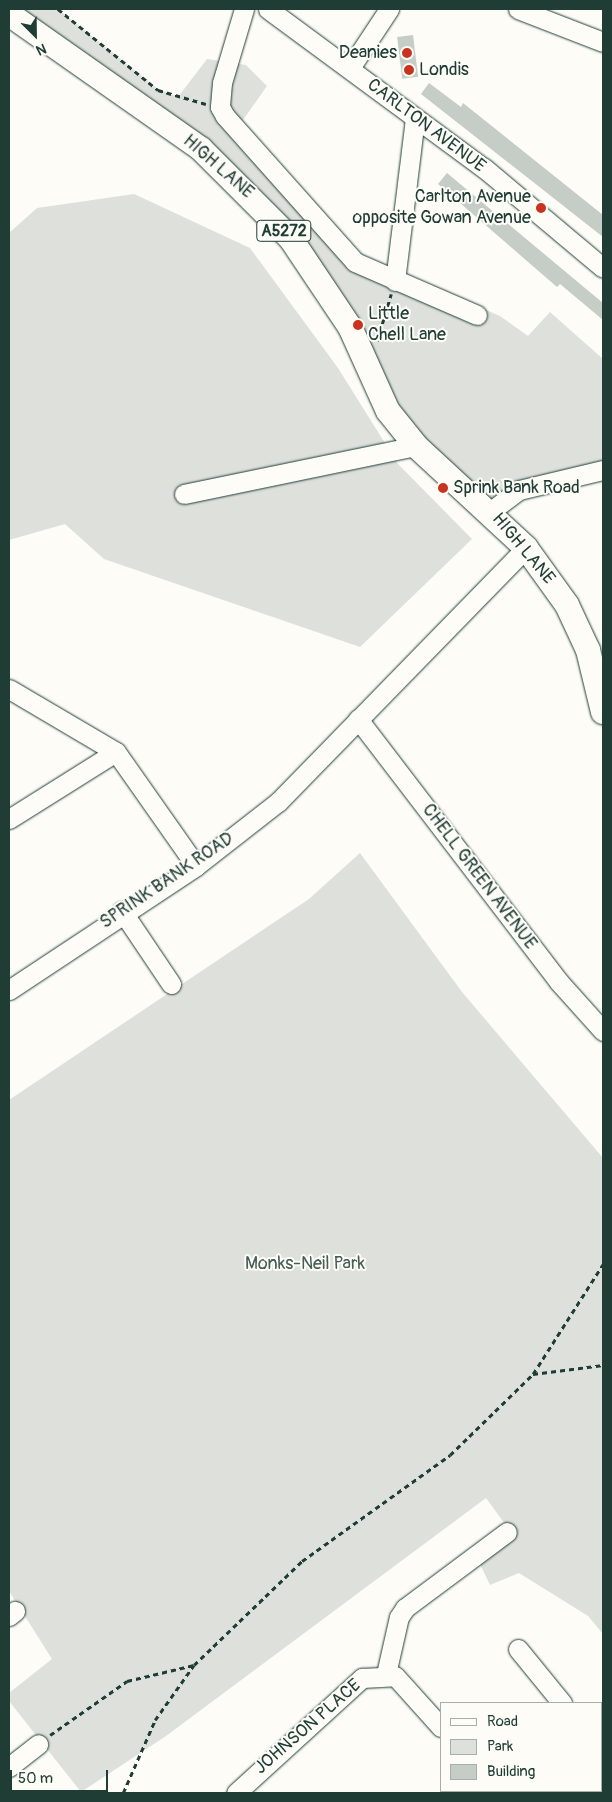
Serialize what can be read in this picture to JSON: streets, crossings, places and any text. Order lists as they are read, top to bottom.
{
  "streets": {
    "main road": ["HIGH LANE", "A5272"],
    "street": [
      "CARLTON AVENUE",
      "CHELL GREEN AVENUE",
      "SPRINK BANK ROAD",
      "JOHNSON PLACE"
    ]
  },
  "crossings": [
    ["HIGH LANE", "SPRINK BANK ROAD"],
    ["CHELL GREEN AVENUE", "SPRINK BANK ROAD"]
  ],
  "parks": ["Monks-Neil Park"],
  "places": [
    "Deanies",
    "Londis",
    "Carlton Avenue opposite Gowan Avenue",
    "Little Chell Lane",
    "Sprink Bank Road"
  ],
  "legend": ["Road", "Park", "Building"],
  "scale_bar": "50 m",
  "north": "bottom right"
}
